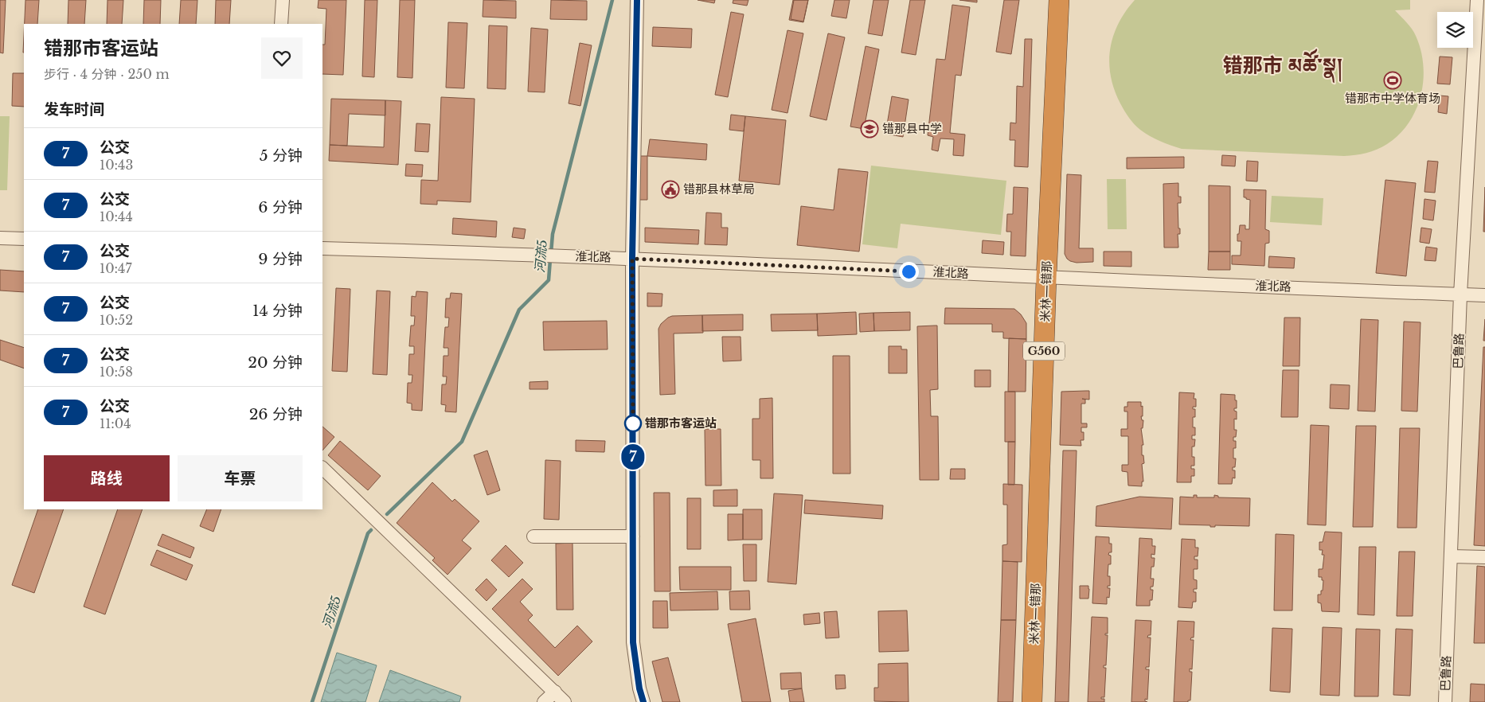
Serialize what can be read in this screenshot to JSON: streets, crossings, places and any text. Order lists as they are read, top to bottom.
{
  "streets": {
    "highway": ["米林—错那", "G560"],
    "street": ["淮北路", "巴鲁路"]
  },
  "crossings": [
    ["淮北路", "米林—错那"],
    ["淮北路", "巴鲁路"]
  ],
  "districts": ["错那市 མཚོ་སྣ།"],
  "water": ["河流5"],
  "places": {
    "sports": ["错那市中学体育场"],
    "school or university": ["错那县中学"],
    "public building": ["错那县林草局"],
    "other": ["错那市客运站"]
  },
  "lines": ["bus line 7"],
  "page": {
    "on_map": "7",
    "heading": [
      ["错那市客运站", "步行 · 4 分钟 · 250 m"],
      "发车时间"
    ],
    "list": [
      {
        "mark": "7",
        "name": "公交",
        "note": "10:43",
        "value": "5 分钟"
      },
      {
        "mark": "7",
        "name": "公交",
        "note": "10:44",
        "value": "6 分钟"
      },
      {
        "mark": "7",
        "name": "公交",
        "note": "10:47",
        "value": "9 分钟"
      },
      {
        "mark": "7",
        "name": "公交",
        "note": "10:52",
        "value": "14 分钟"
      },
      {
        "mark": "7",
        "name": "公交",
        "note": "10:58",
        "value": "20 分钟"
      },
      {
        "mark": "7",
        "name": "公交",
        "note": "11:04",
        "value": "26 分钟"
      }
    ],
    "buttons": ["路线", "车票"]
  }
}
